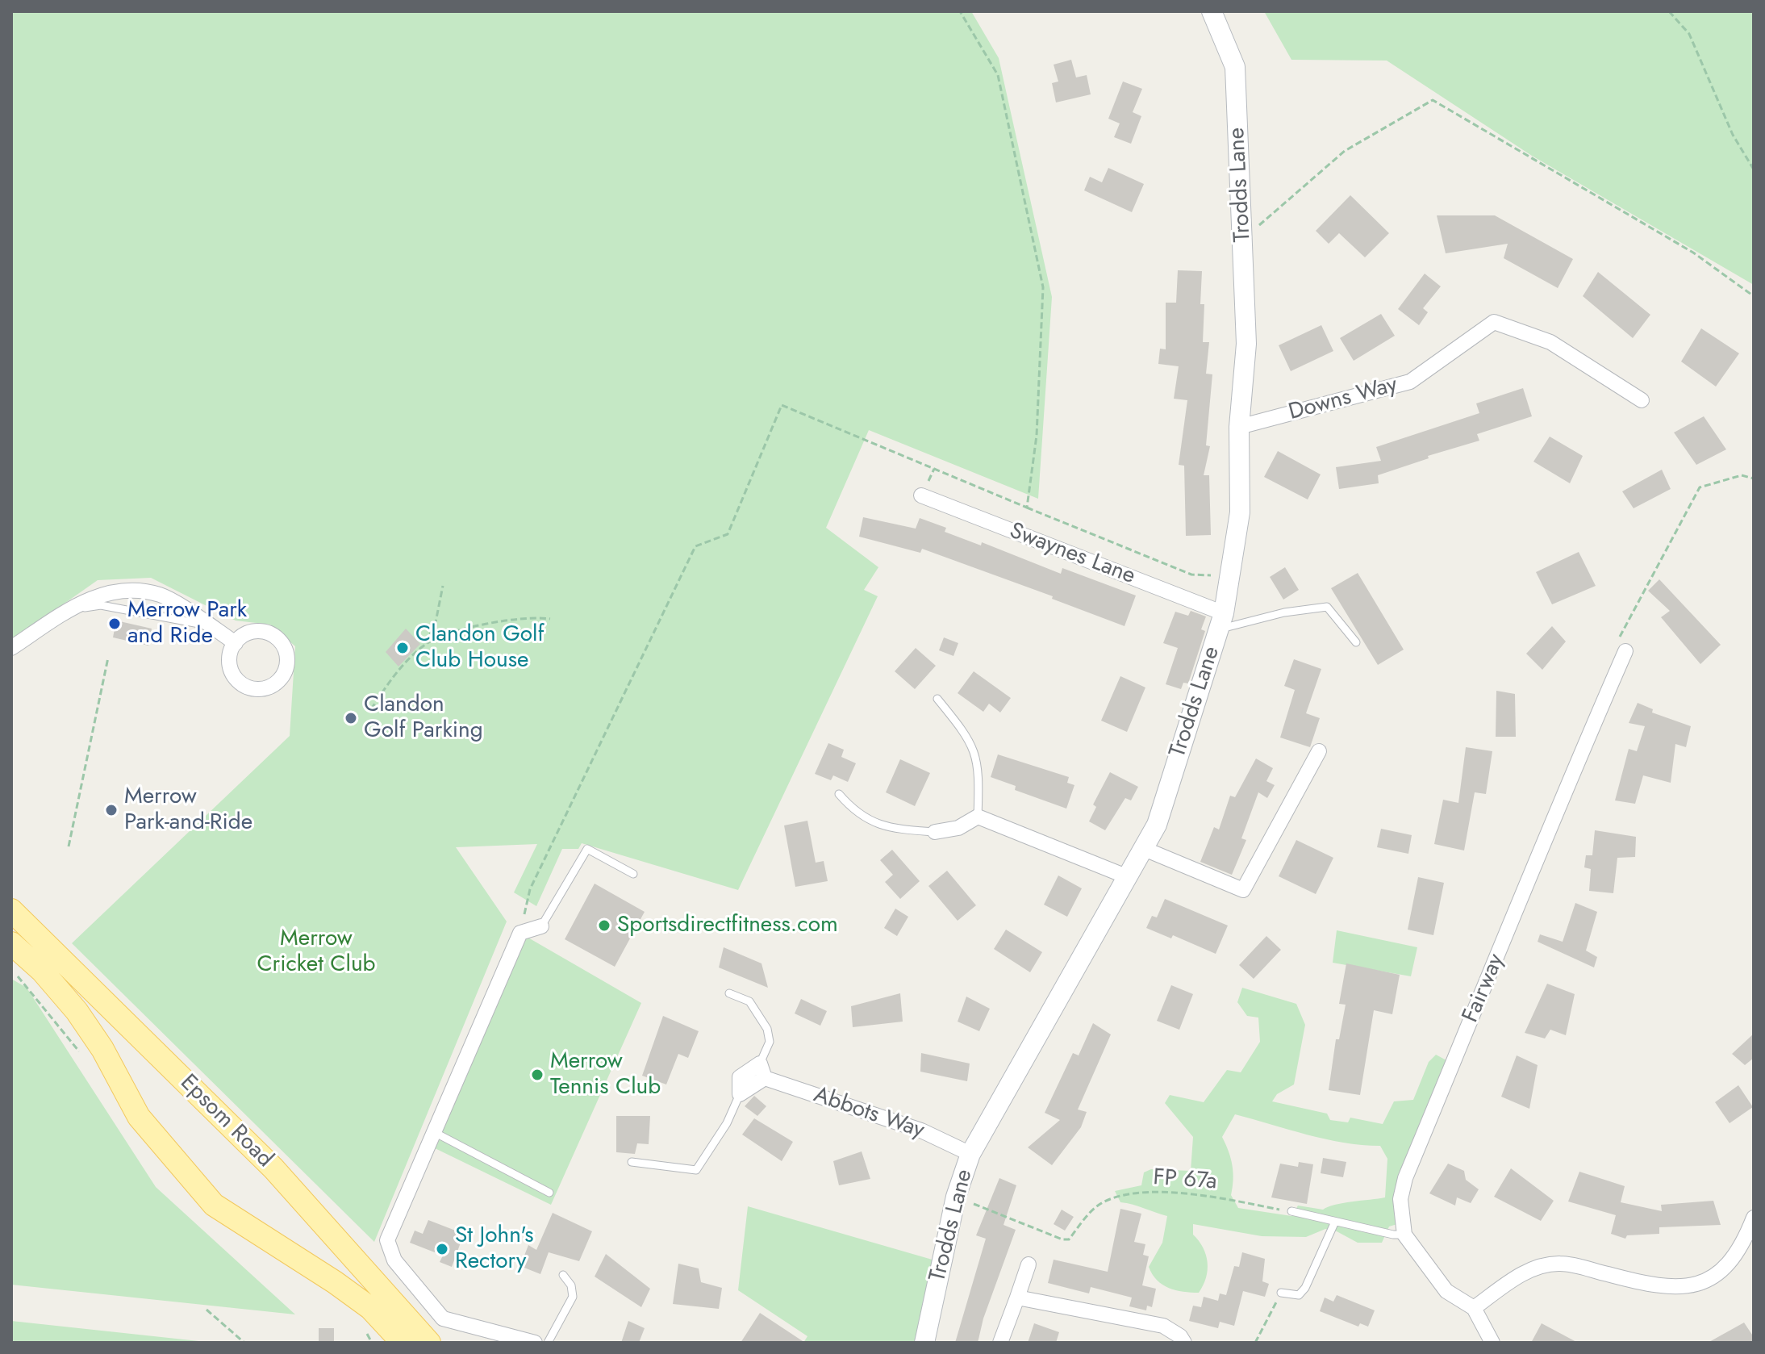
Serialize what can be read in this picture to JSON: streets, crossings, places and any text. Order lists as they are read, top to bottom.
{
  "streets": {
    "main road": ["Epsom Road"],
    "street": [
      "Trodds Lane",
      "Downs Way",
      "Swaynes Lane",
      "Fairway",
      "Abbots Way"
    ],
    "path": ["FP 67a"]
  },
  "crossings": [
    ["Trodds Lane", "Downs Way"],
    ["Trodds Lane", "Swaynes Lane"],
    ["Trodds Lane", "Abbots Way"],
    ["Trodds Lane", "FP 67a"]
  ],
  "parks": ["Merrow Cricket Club"],
  "places": [
    "Merrow Park and Ride",
    "Clandon Golf Club House",
    "Clandon Golf Parking",
    "Merrow Park-and-Ride",
    "Sportsdirectfitness.com",
    "Merrow Tennis Club",
    "St John's Rectory"
  ]
}
